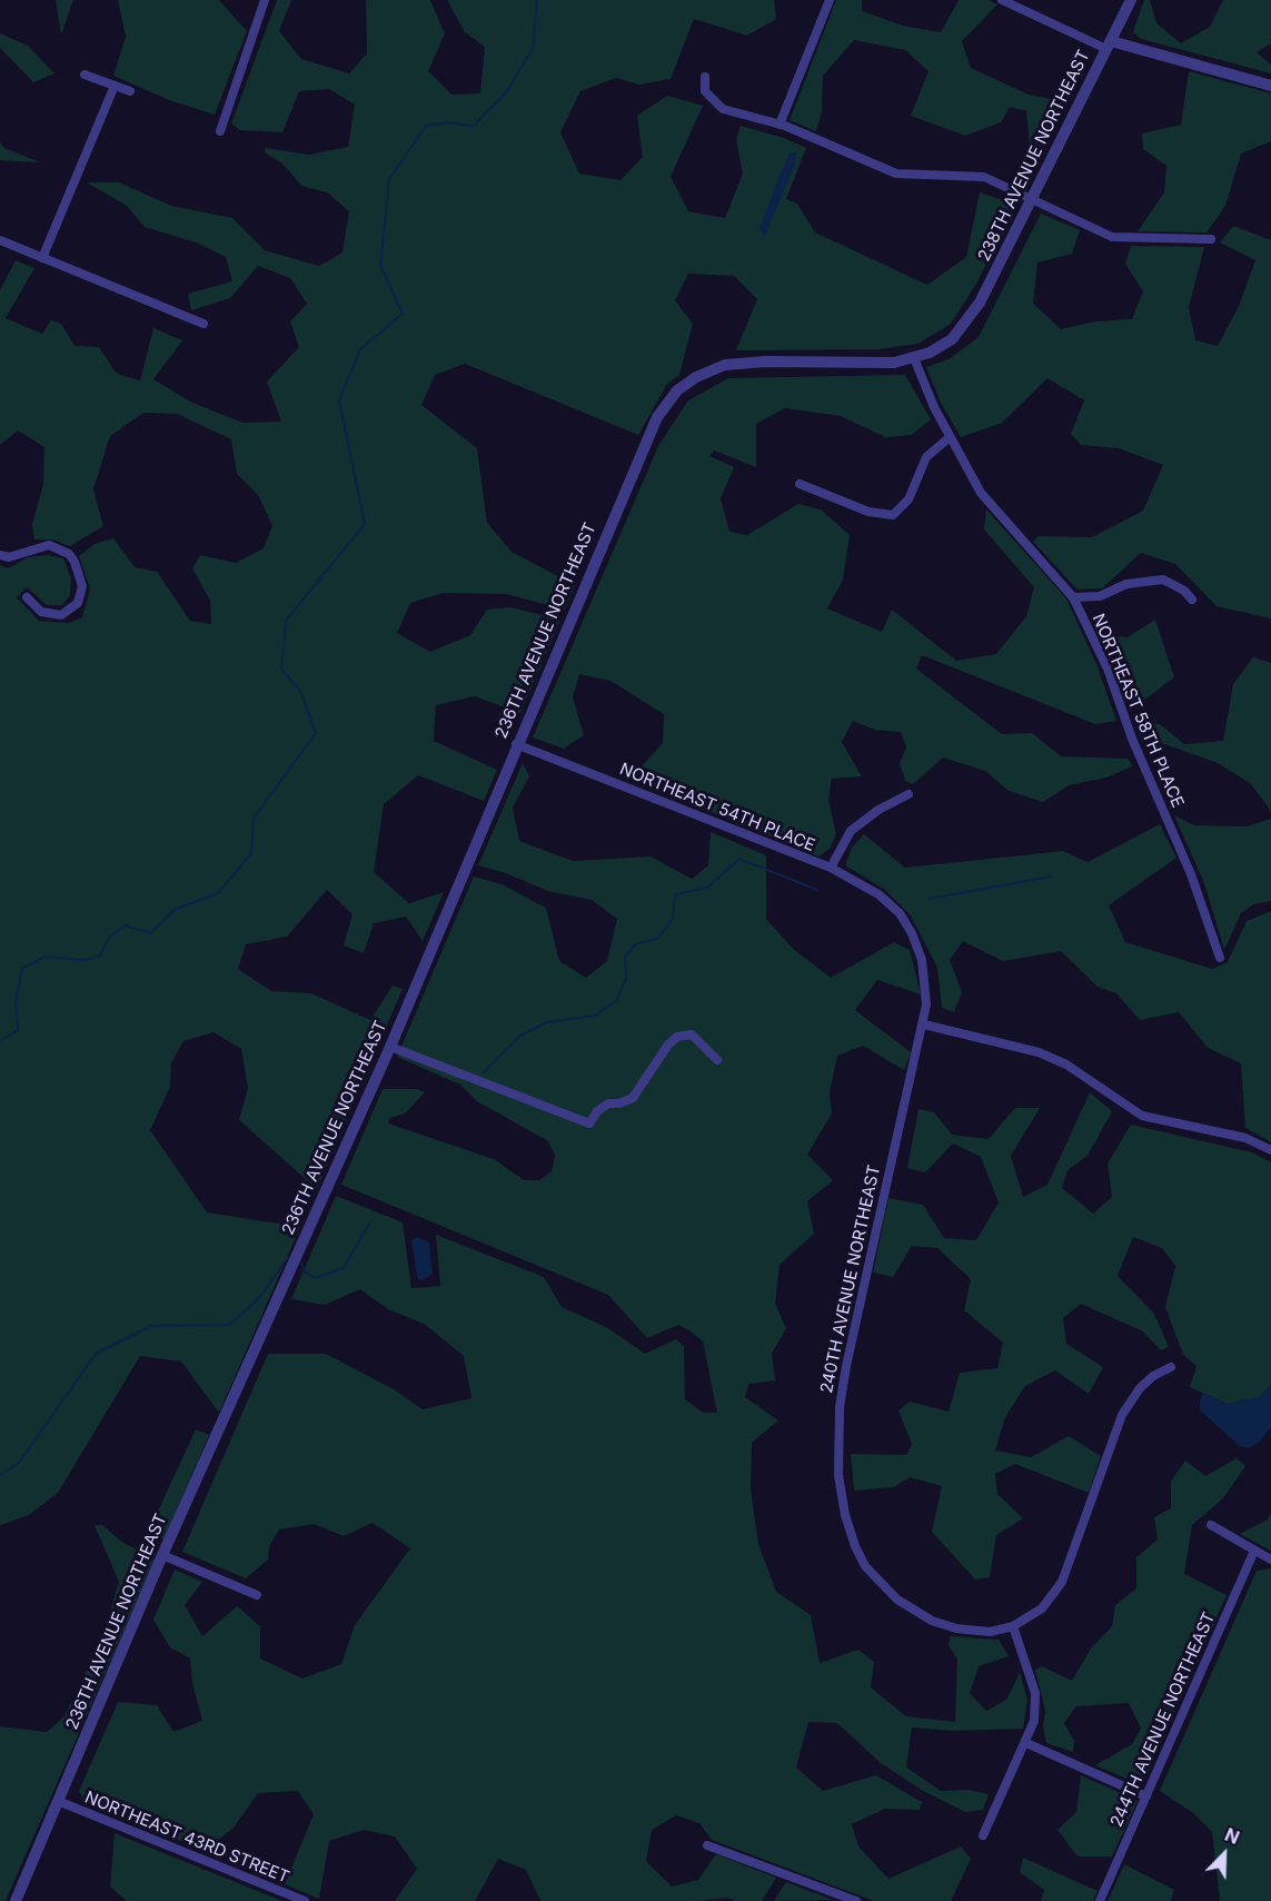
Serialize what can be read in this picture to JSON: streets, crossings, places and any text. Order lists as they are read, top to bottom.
{
  "streets": {
    "street": [
      "238TH AVENUE NORTHEAST",
      "236TH AVENUE NORTHEAST",
      "NORTHEAST 58TH PLACE",
      "NORTHEAST 54TH PLACE",
      "240TH AVENUE NORTHEAST",
      "244TH AVENUE NORTHEAST",
      "NORTHEAST 43RD STREET"
    ]
  },
  "crossings": [
    ["238TH AVENUE NORTHEAST", "236TH AVENUE NORTHEAST"],
    ["238TH AVENUE NORTHEAST", "NORTHEAST 58TH PLACE"],
    ["236TH AVENUE NORTHEAST", "NORTHEAST 54TH PLACE"],
    ["236TH AVENUE NORTHEAST", "NORTHEAST 43RD STREET"],
    ["NORTHEAST 54TH PLACE", "240TH AVENUE NORTHEAST"]
  ],
  "north": "top right"
}
